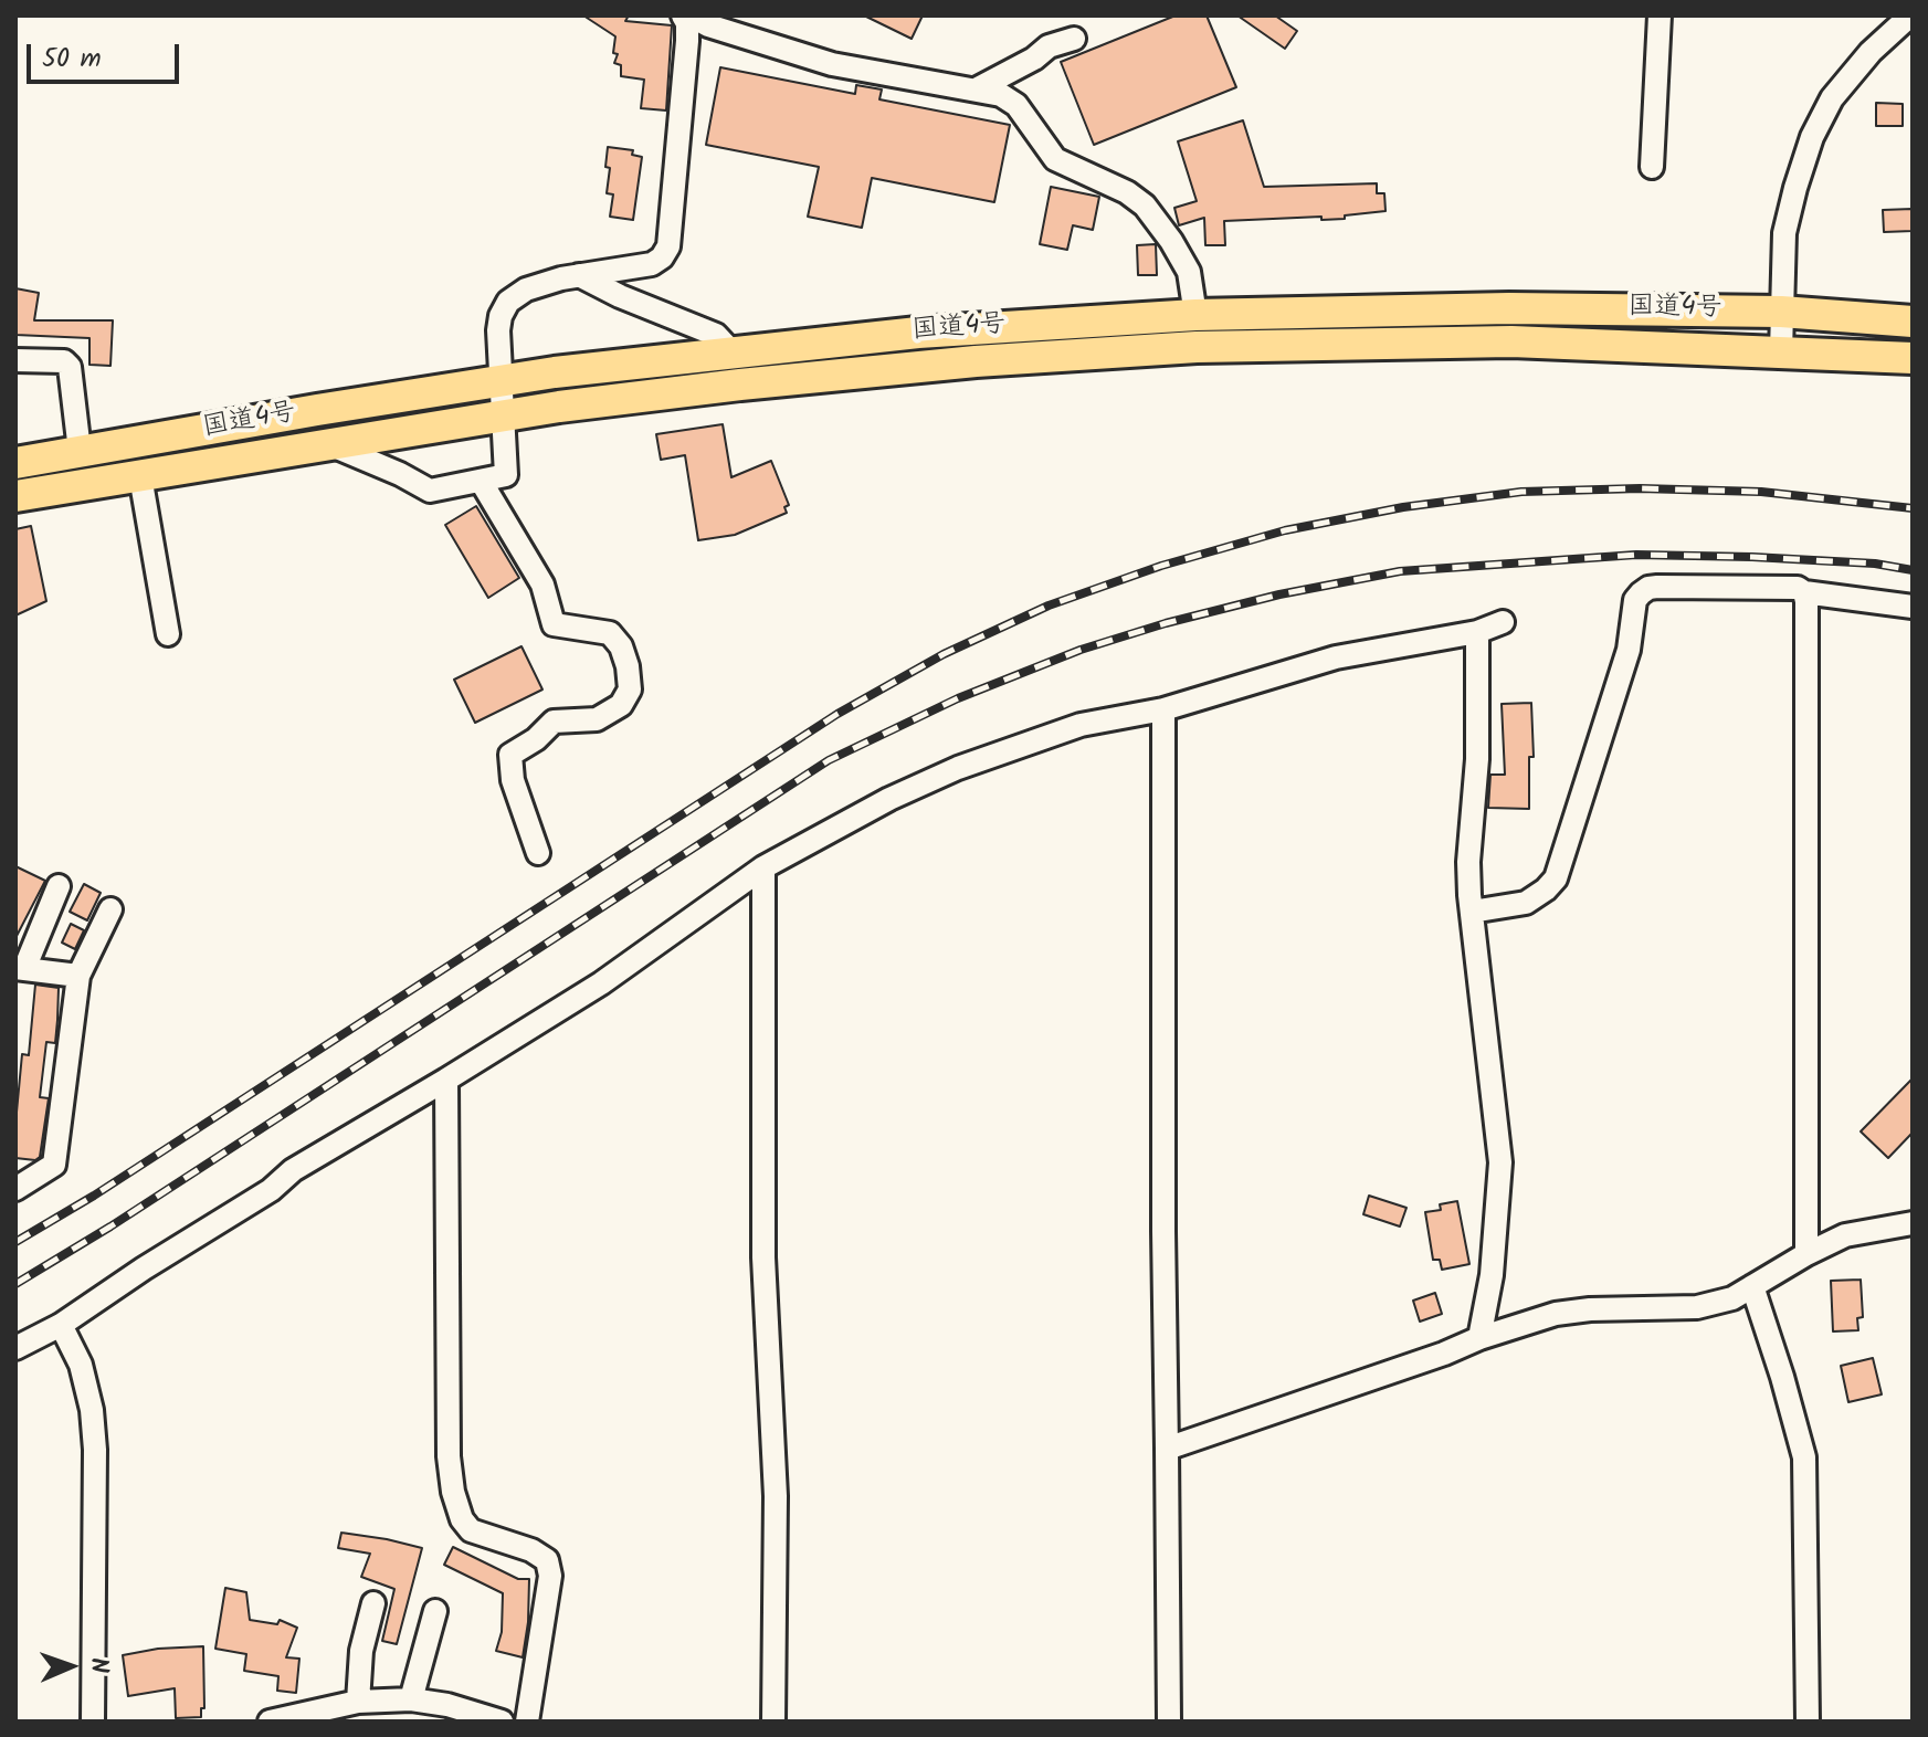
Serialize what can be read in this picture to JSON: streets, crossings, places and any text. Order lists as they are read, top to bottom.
{
  "streets": {
    "highway": ["国道4号"]
  },
  "scale_bar": "50 m",
  "north": "right"
}
